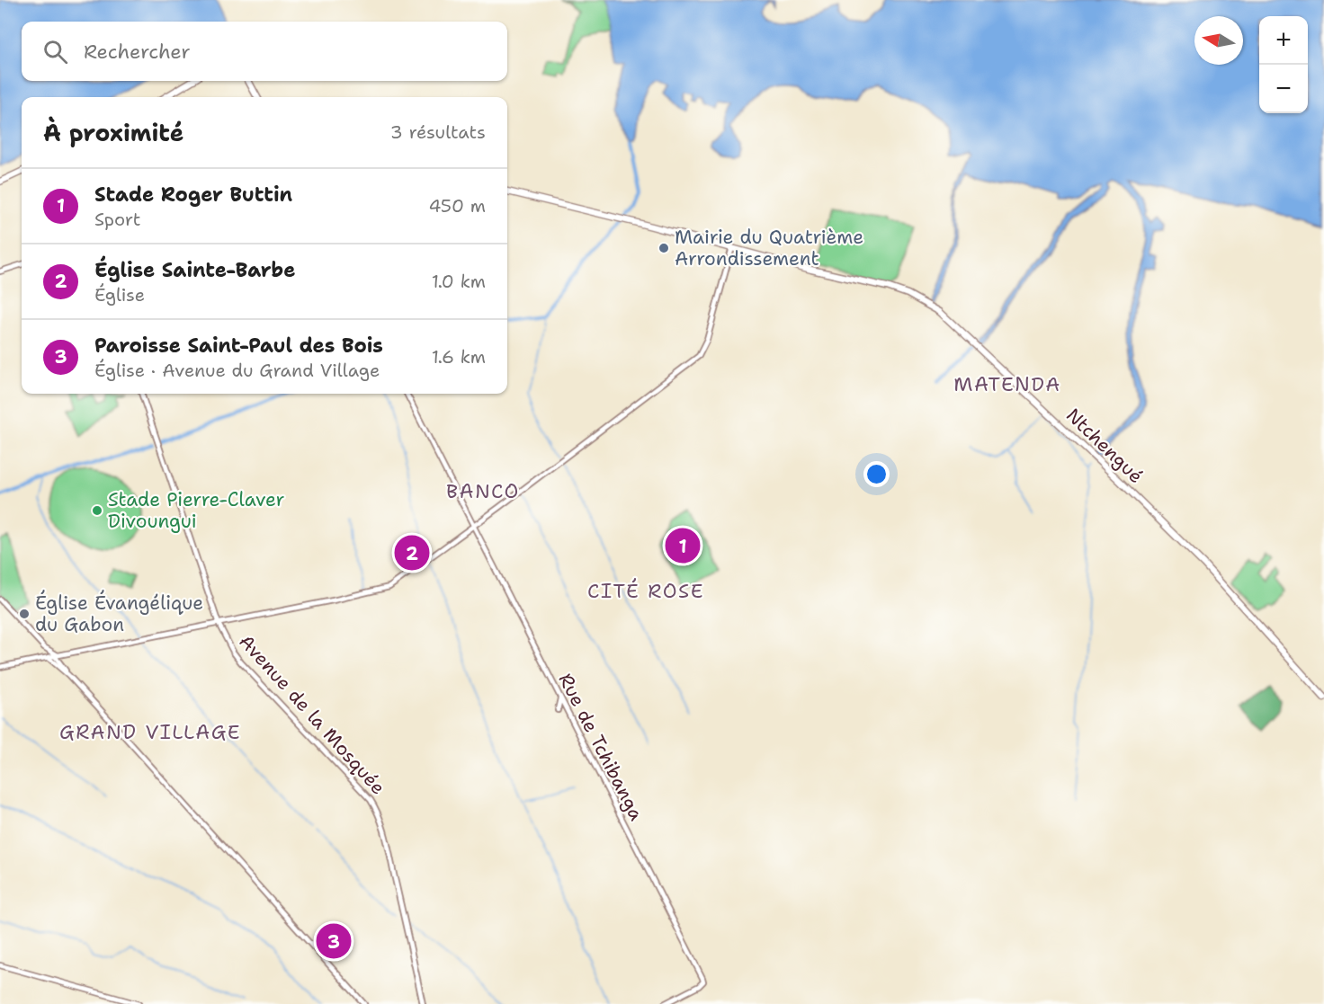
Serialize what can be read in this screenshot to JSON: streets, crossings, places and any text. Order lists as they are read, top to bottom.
{
  "streets": {
    "main road": ["Ntchengué"],
    "street": ["Avenue de la Mosquée", "Rue de Tchibanga"]
  },
  "districts": [
    "MATENDA",
    "BANCO",
    "CITÉ ROSE",
    "GRAND VILLAGE"
  ],
  "places": ["Mairie du Quatrième Arrondissement", "Stade Pierre-Claver Divoungui", "Église Évangélique du Gabon"],
  "north": "left",
  "page": {
    "map_buttons": ["+", "−"],
    "search": "Rechercher",
    "heading": ["À proximité", "3 résultats"],
    "list": [
      {
        "mark": "1",
        "name": "Stade Roger Buttin",
        "note": "Sport",
        "value": "450 m"
      },
      {
        "mark": "2",
        "name": "Église Sainte-Barbe",
        "note": "Église",
        "value": "1.0 km"
      },
      {
        "mark": "3",
        "name": "Paroisse Saint-Paul des Bois",
        "note": "Église · Avenue du Grand Village",
        "value": "1.6 km"
      }
    ],
    "pins": ["1", "2", "3"]
  }
}
